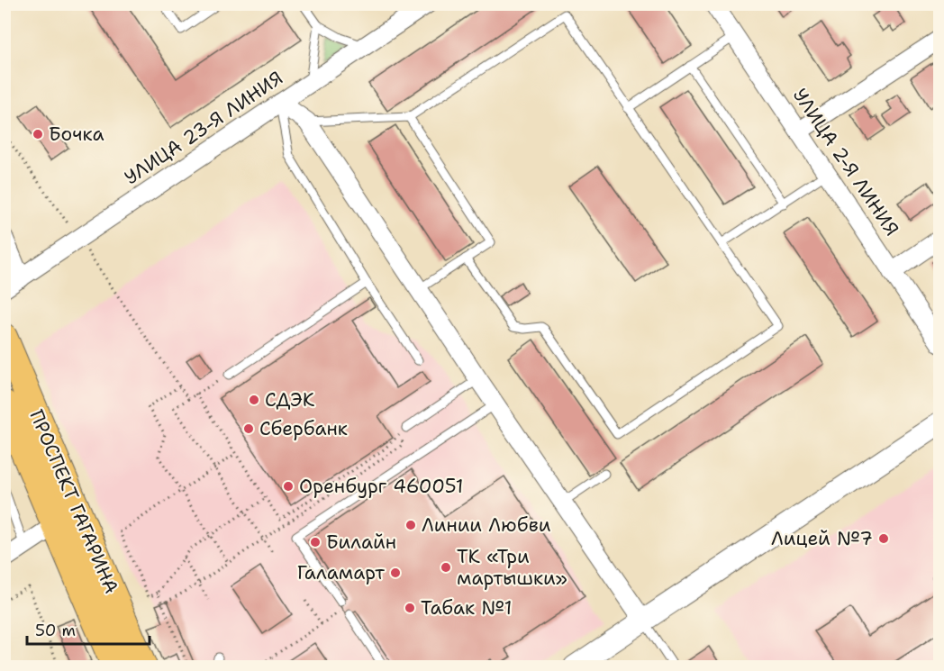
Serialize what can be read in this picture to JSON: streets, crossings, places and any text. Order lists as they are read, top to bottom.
{
  "streets": {
    "main road": ["ПРОСПЕКТ ГАГАРИНА"],
    "street": ["УЛИЦА 23-Я ЛИНИЯ", "УЛИЦА 2-Я ЛИНИЯ"]
  },
  "places": [
    "Бочка",
    "СДЭК",
    "Сбербанк",
    "Оренбург 460051",
    "Линии Любви",
    "Лицей №7",
    "Билайн",
    "ТК «Три мартышки»",
    "Галамарт",
    "Табак №1"
  ],
  "scale_bar": "50 m"
}
